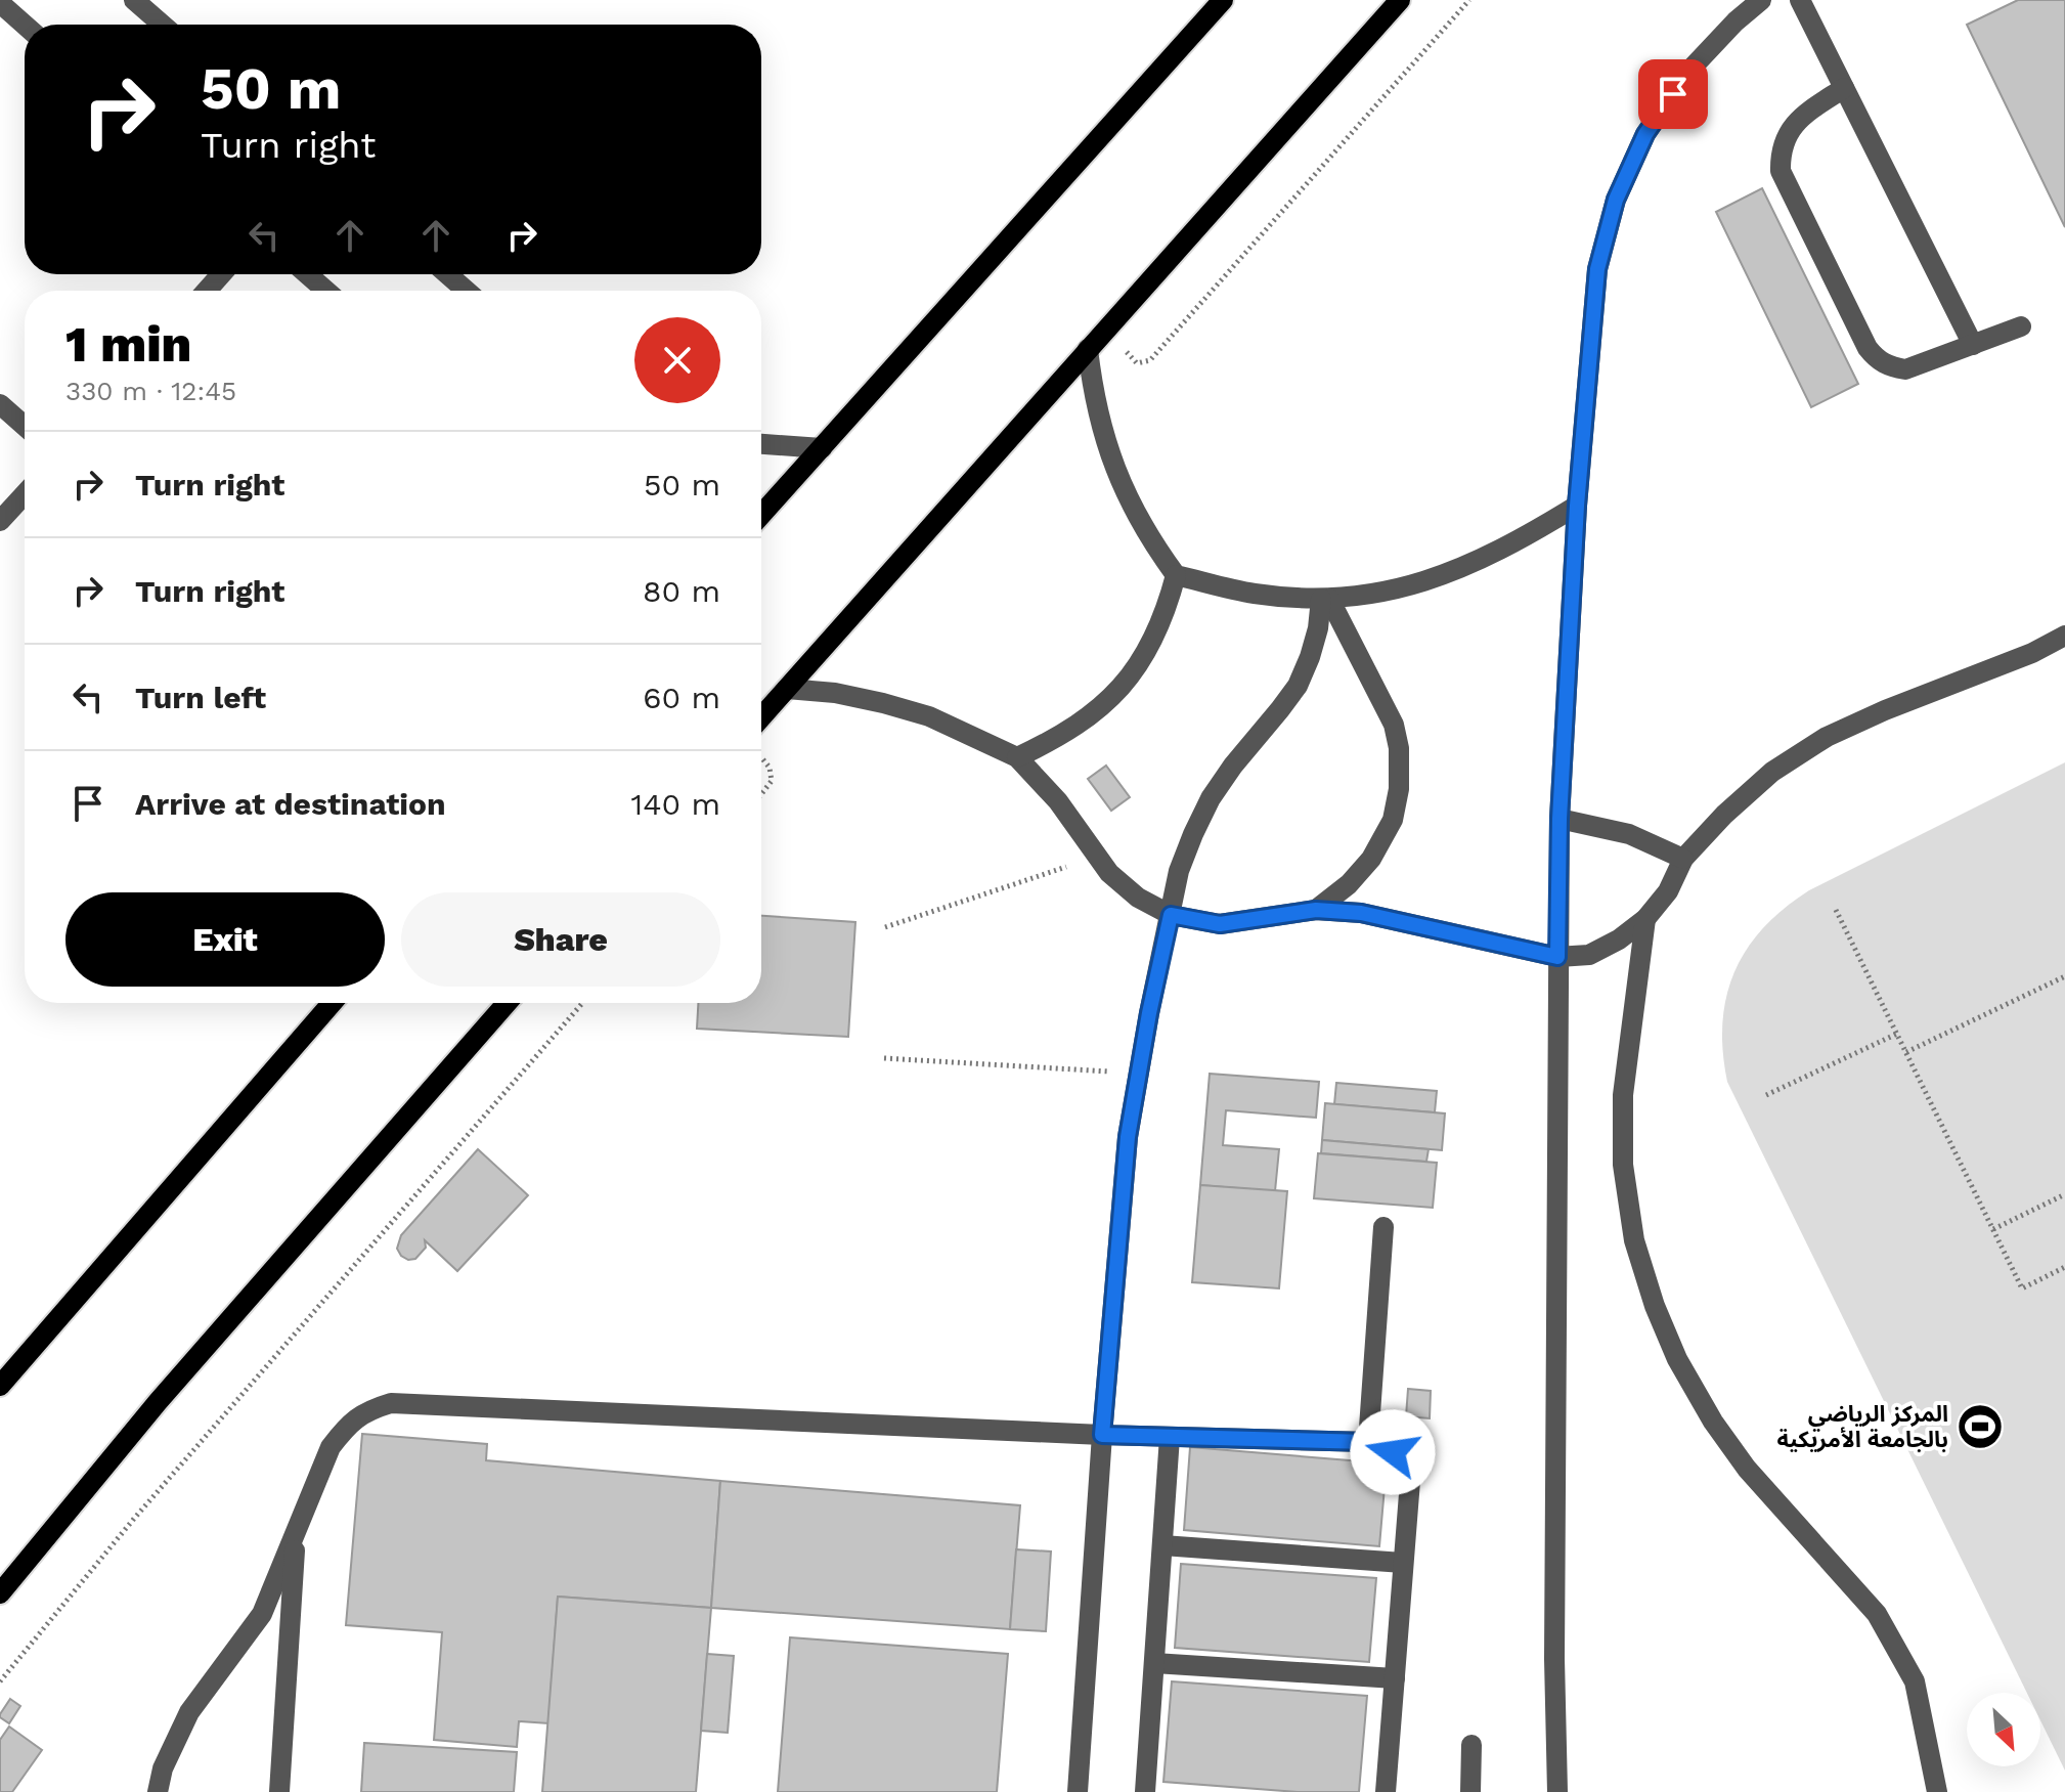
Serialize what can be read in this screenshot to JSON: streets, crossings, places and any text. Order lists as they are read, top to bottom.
{
  "places": {
    "sports": ["المركز الرياضي بالجامعة الأمريكية"]
  },
  "north": "bottom right",
  "page": {
    "turn": ["50 m", "Turn right"],
    "heading": ["1 min", "330 m · 12:45"],
    "list": [
      {
        "name": "Turn right",
        "value": "50 m"
      },
      {
        "name": "Turn right",
        "value": "80 m"
      },
      {
        "name": "Turn left",
        "value": "60 m"
      },
      {
        "name": "Arrive at destination",
        "value": "140 m"
      }
    ],
    "buttons": ["Exit", "Share"]
  }
}
